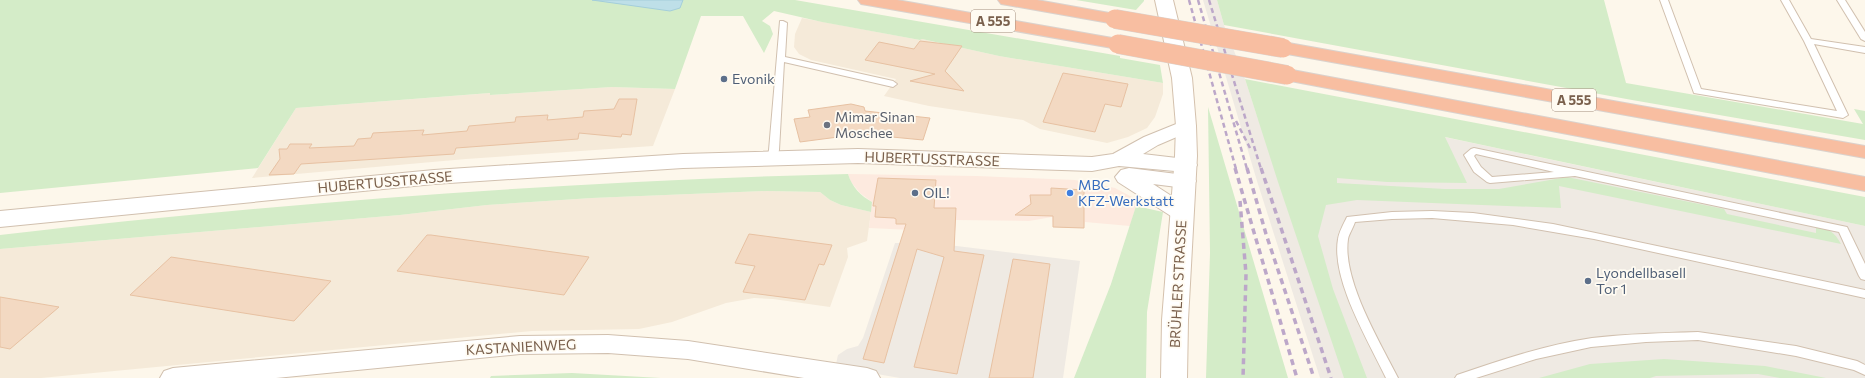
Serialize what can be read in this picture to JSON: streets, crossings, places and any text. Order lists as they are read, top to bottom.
{
  "streets": {
    "highway": ["A 555"],
    "street": ["HUBERTUSSTRASSE", "BRÜHLER STRASSE", "KASTANIENWEG"]
  },
  "crossings": [
    ["HUBERTUSSTRASSE", "BRÜHLER STRASSE"]
  ],
  "places": [
    "Evonik",
    "Mimar Sinan Moschee",
    "OIL!",
    "MBC KFZ-Werkstatt",
    "Lyondellbasell Tor 1"
  ]
}
